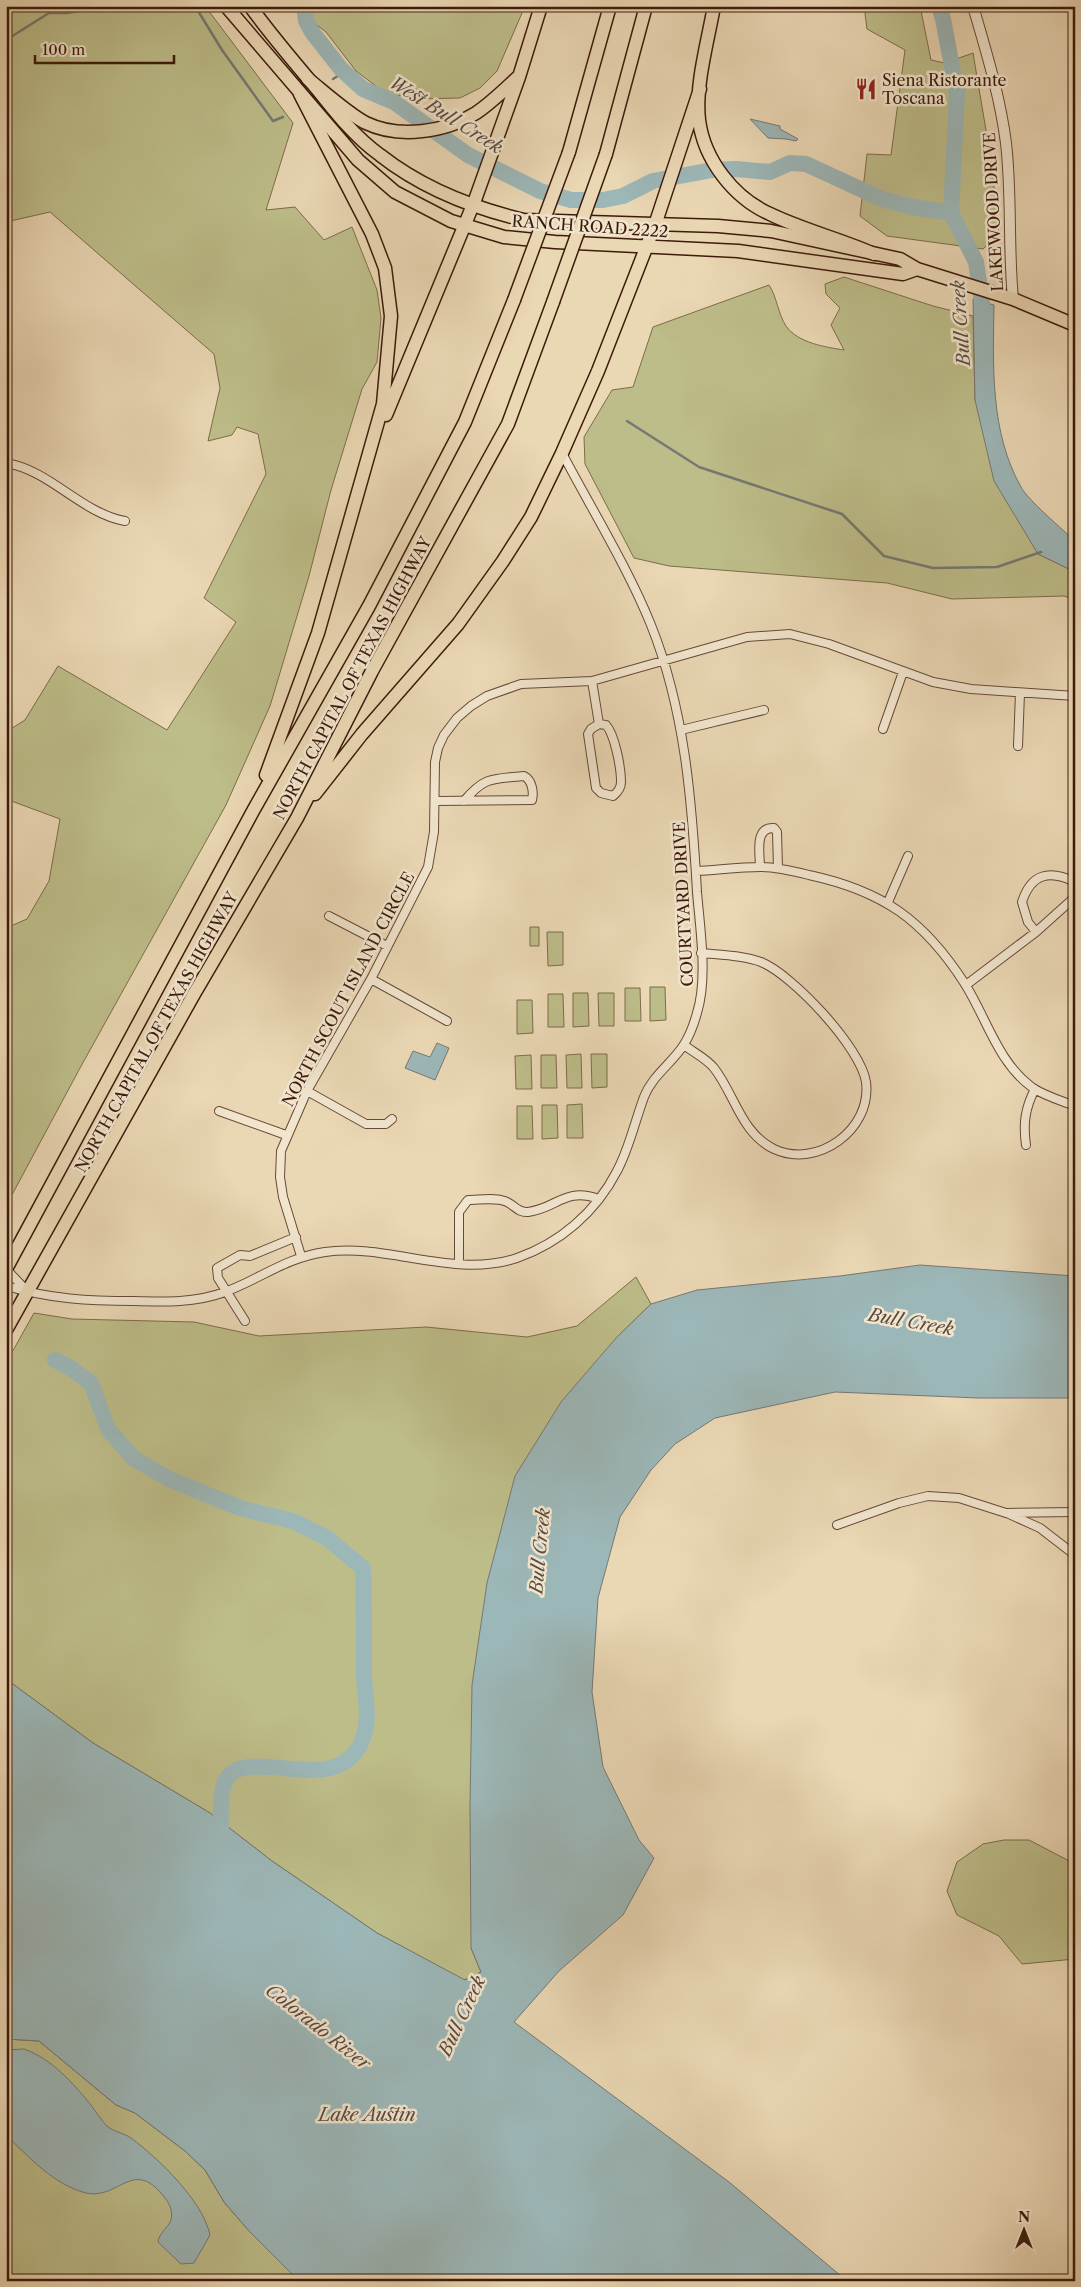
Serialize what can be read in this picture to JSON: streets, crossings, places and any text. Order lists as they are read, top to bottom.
{
  "streets": {
    "main road": ["RANCH ROAD 2222", "NORTH CAPITAL OF TEXAS HIGHWAY"],
    "street": ["LAKEWOOD DRIVE", "COURTYARD DRIVE", "NORTH SCOUT ISLAND CIRCLE"]
  },
  "crossings": [
    ["LAKEWOOD DRIVE", "RANCH ROAD 2222"],
    ["NORTH CAPITAL OF TEXAS HIGHWAY", "COURTYARD DRIVE"],
    ["COURTYARD DRIVE", "NORTH SCOUT ISLAND CIRCLE"]
  ],
  "water": [
    "West Bull Creek",
    "Bull Creek",
    "Colorado River",
    "Lake Austin"
  ],
  "places": {
    "restaurant": ["Siena Ristorante Toscana"]
  },
  "scale_bar": "100 m",
  "north": "top"
}
